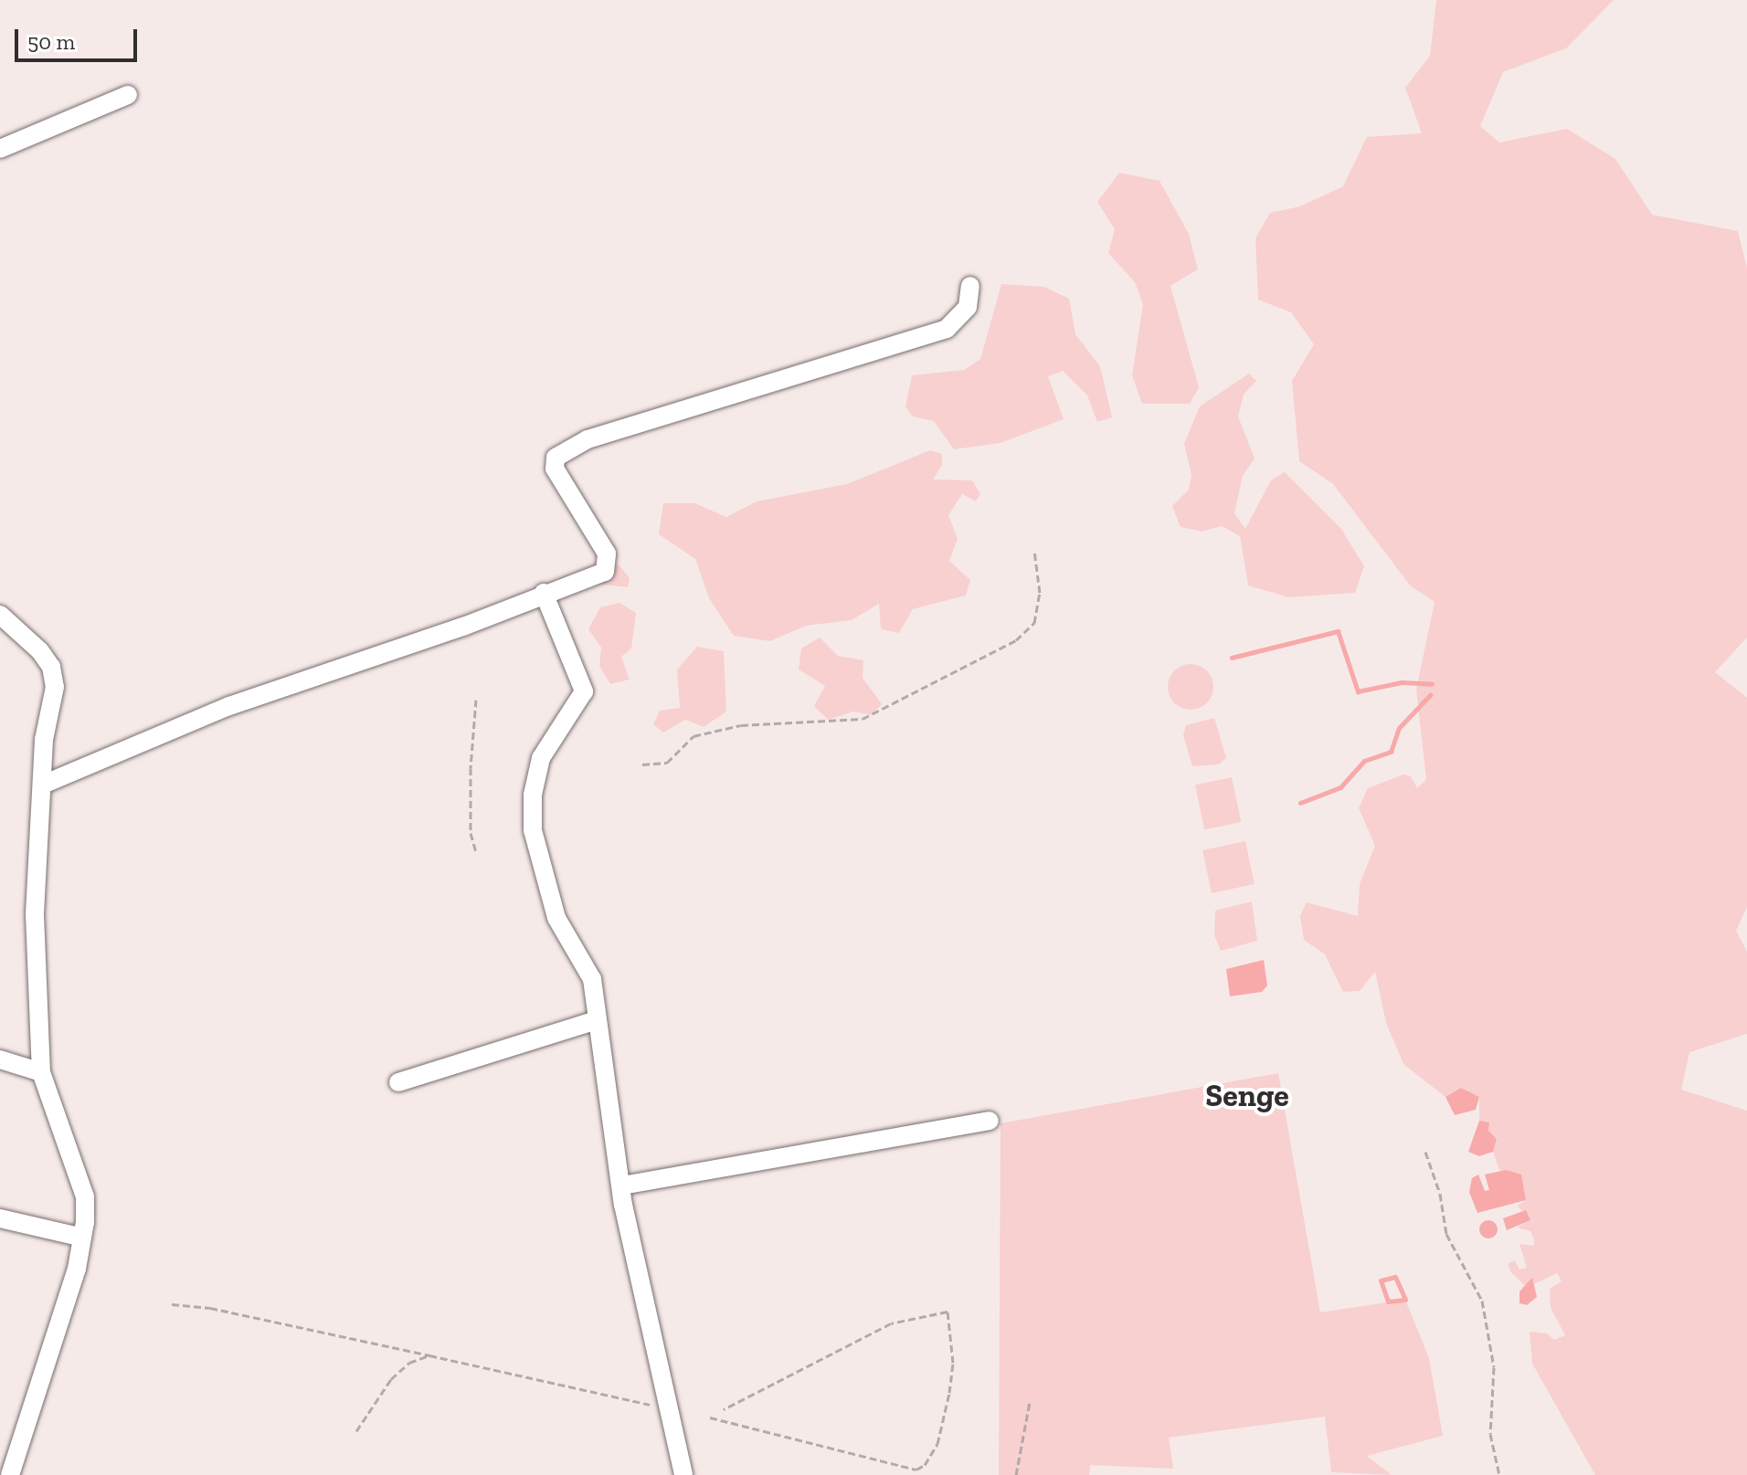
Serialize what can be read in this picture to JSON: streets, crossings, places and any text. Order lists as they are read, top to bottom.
{
  "districts": ["Senge"],
  "scale_bar": "50 m"
}
